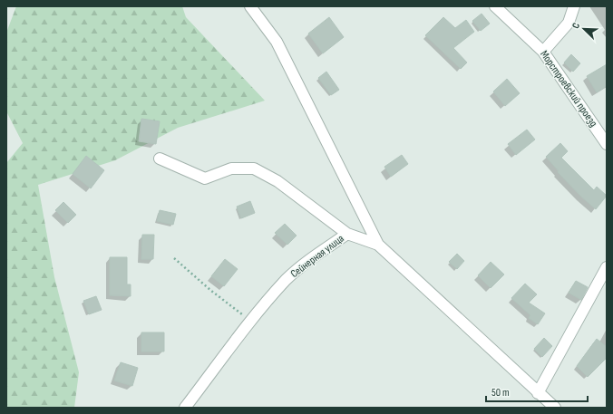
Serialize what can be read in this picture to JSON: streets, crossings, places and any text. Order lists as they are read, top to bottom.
{
  "streets": {
    "lane": ["Морстроевский проезд", "Сейнерная улица"]
  },
  "scale_bar": "50 m",
  "north": "top left"
}
